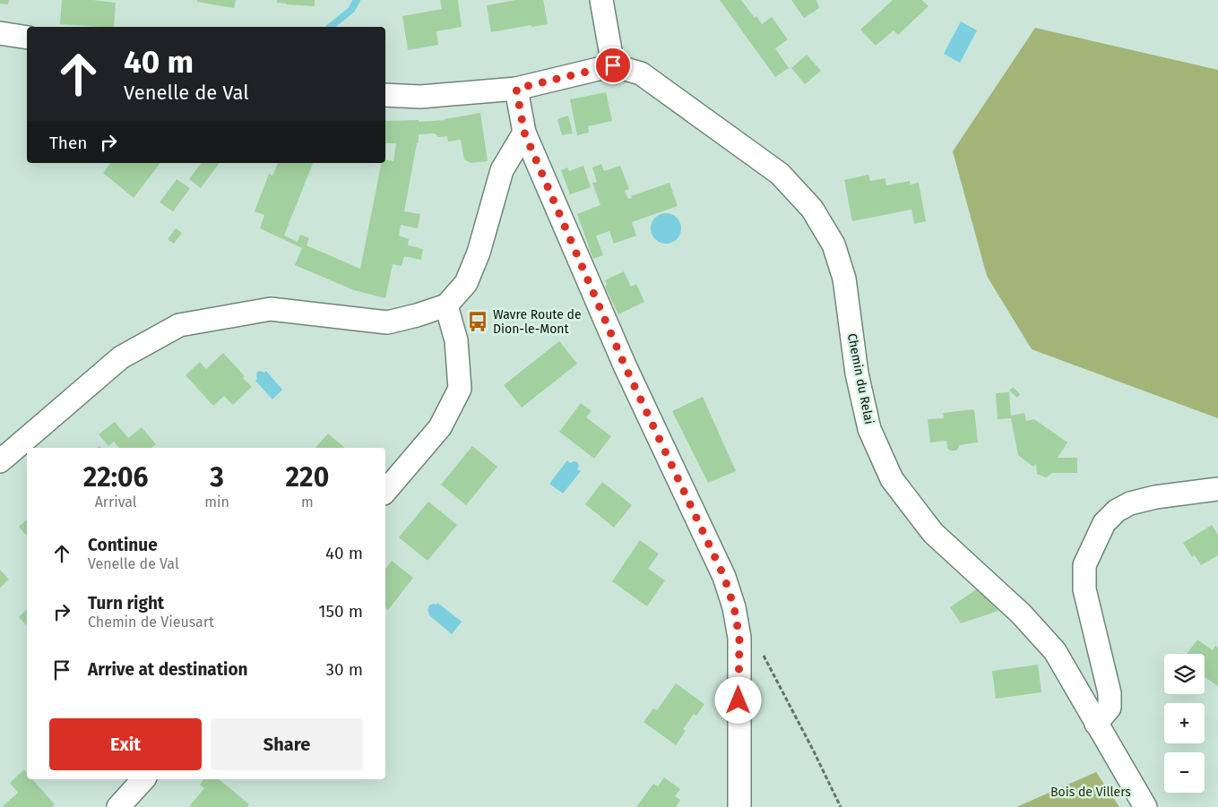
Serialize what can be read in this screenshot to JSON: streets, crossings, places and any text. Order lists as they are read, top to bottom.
{
  "streets": {
    "street": ["Chemin du Relai"]
  },
  "parks": ["Bois de Villers"],
  "places": {
    "bus stop": ["Wavre Route de Dion-le-Mont"]
  },
  "page": {
    "turn": ["40 m", "Venelle de Val"],
    "then": "Then",
    "eta": [
      "22:06",
      "Arrival",
      "3",
      "min",
      "220",
      "m"
    ],
    "list": [
      {
        "name": "Continue",
        "note": "Venelle de Val",
        "value": "40 m"
      },
      {
        "name": "Turn right",
        "note": "Chemin de Vieusart",
        "value": "150 m"
      },
      {
        "name": "Arrive at destination",
        "value": "30 m"
      }
    ],
    "map_buttons": ["+", "−"],
    "buttons": ["Exit", "Share"]
  }
}
